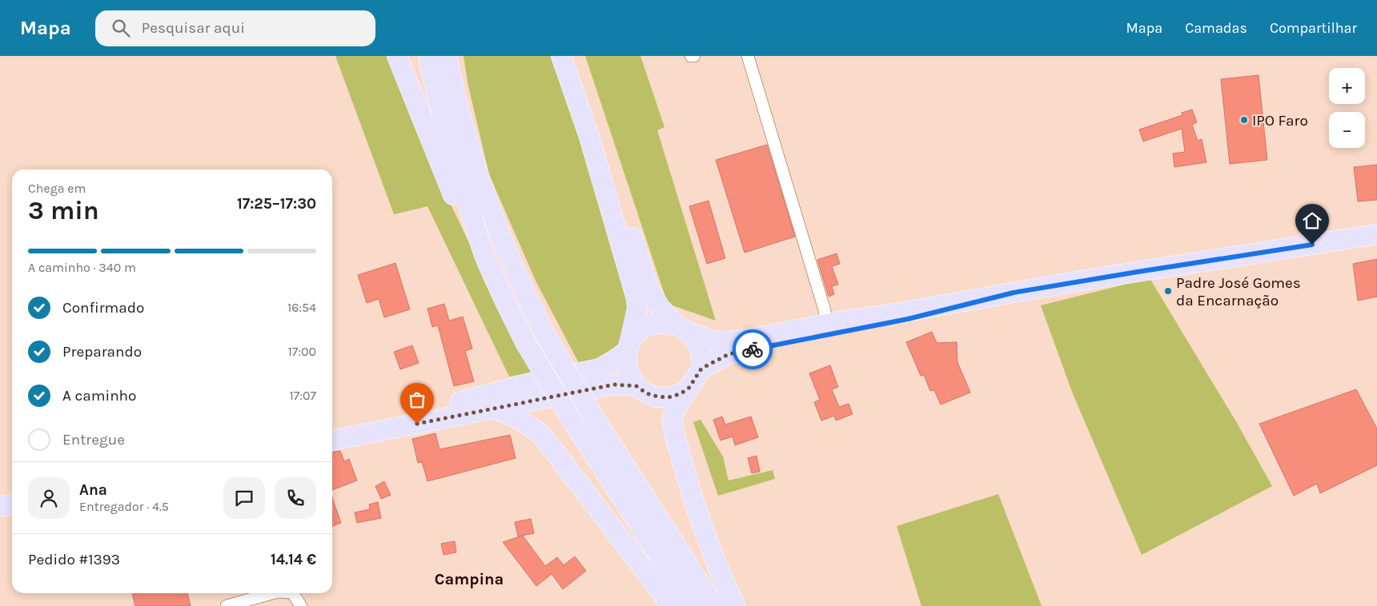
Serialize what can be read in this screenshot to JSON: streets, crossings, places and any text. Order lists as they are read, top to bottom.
{
  "districts": ["Campina"],
  "places": ["IPO Faro", "Padre José Gomes da Encarnação"],
  "page": {
    "header": "Mapa",
    "search": "Pesquisar aqui",
    "nav": ["Mapa", "Camadas", "Compartilhar"],
    "map_buttons": ["+", "−"],
    "heading": ["3 min", "Chega em", "17:25–17:30"],
    "panel": [
      "Ana",
      "Entregador · 4.5",
      "Pedido #1393",
      "14.14 €"
    ],
    "bar": "A caminho · 340 m",
    "list": [
      ["Confirmado", "16:54"],
      ["Preparando", "17:00"],
      ["A caminho", "17:07"],
      "Entregue"
    ]
  }
}
